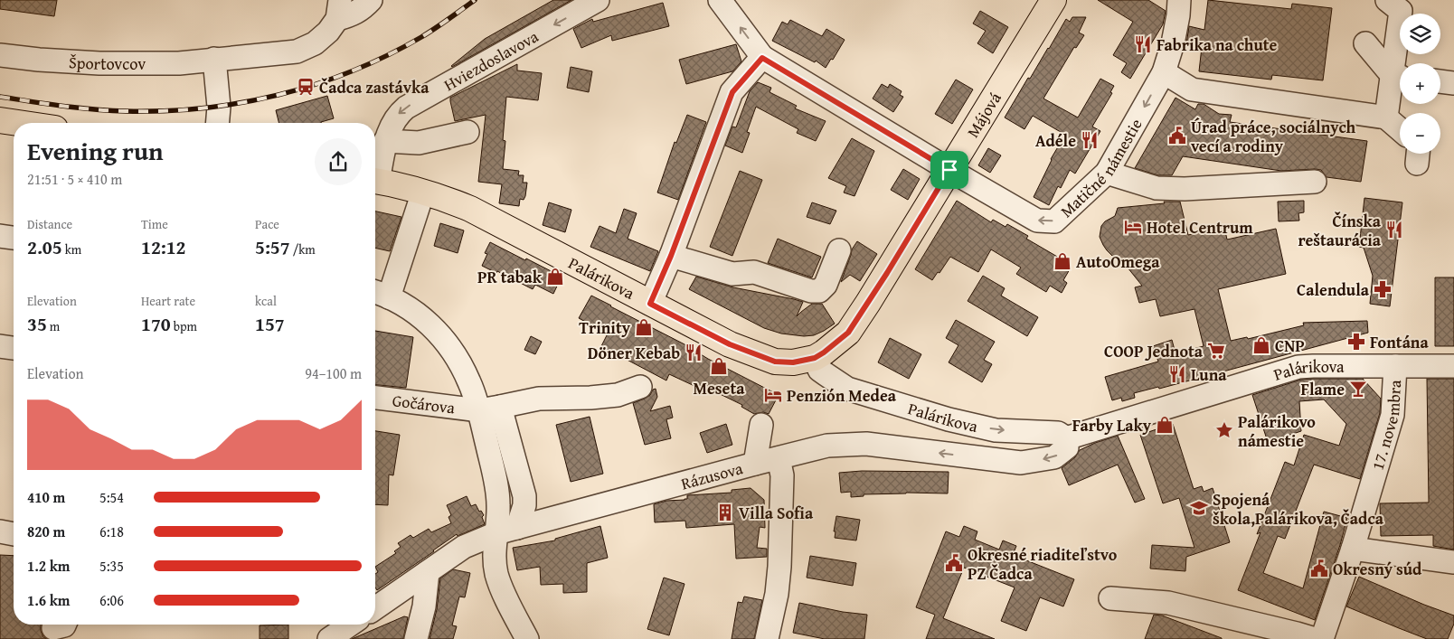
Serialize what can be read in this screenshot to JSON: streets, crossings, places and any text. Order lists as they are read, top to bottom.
{
  "streets": {
    "main road": ["Májová", "Palárikova"],
    "street": [
      "Hviezdoslavova",
      "Športovcov",
      "Matičné námestie",
      "Gočárova",
      "17. novembra",
      "Rázusova"
    ]
  },
  "crossings": [
    ["Májová", "Matičné námestie"],
    ["Májová", "Palárikova"],
    ["Palárikova", "17. novembra"],
    ["Palárikova", "Rázusova"]
  ],
  "one_way": ["Hviezdoslavova", "Rázusova"],
  "places": {
    "restaurant": [
      "Fabrika na chute",
      "Adéle",
      "Čínska reštaurácia",
      "Döner Kebab",
      "Luna"
    ],
    "station": ["Čadca zastávka"],
    "public building": ["Úrad práce, sociálnych vecí a rodiny", "Okresné riaditeľstvo PZ Čadca", "Okresný súd"],
    "hotel": ["Hotel Centrum", "Penzión Medea"],
    "shop": [
      "AutoOmega",
      "PR tabak",
      "Trinity",
      "CNP",
      "Meseta",
      "Farby Laky"
    ],
    "pharmacy": ["Calendula", "Fontána"],
    "supermarket": ["COOP Jednota"],
    "bar": ["Flame"],
    "place": ["Palárikovo námestie"],
    "school or university": ["Spojená škola,Palárikova, Čadca"],
    "building": ["Villa Sofia"]
  },
  "page": {
    "map_buttons": ["+", "−"],
    "heading": ["Evening run", "21:51 · 5 × 410 m"],
    "stats": [
      ["Distance", "2.05 km"],
      ["Time", "12:12"],
      ["Pace", "5:57 /km"],
      ["Elevation", "35 m"],
      ["Heart rate", "170 bpm"],
      ["kcal", "157"]
    ],
    "chart": ["Elevation", "94–100 m"],
    "list": [
      {
        "name": "410 m",
        "note": "5:54"
      },
      {
        "name": "820 m",
        "note": "6:18"
      },
      {
        "name": "1.2 km",
        "note": "5:35"
      },
      {
        "name": "1.6 km",
        "note": "6:06"
      }
    ]
  }
}
